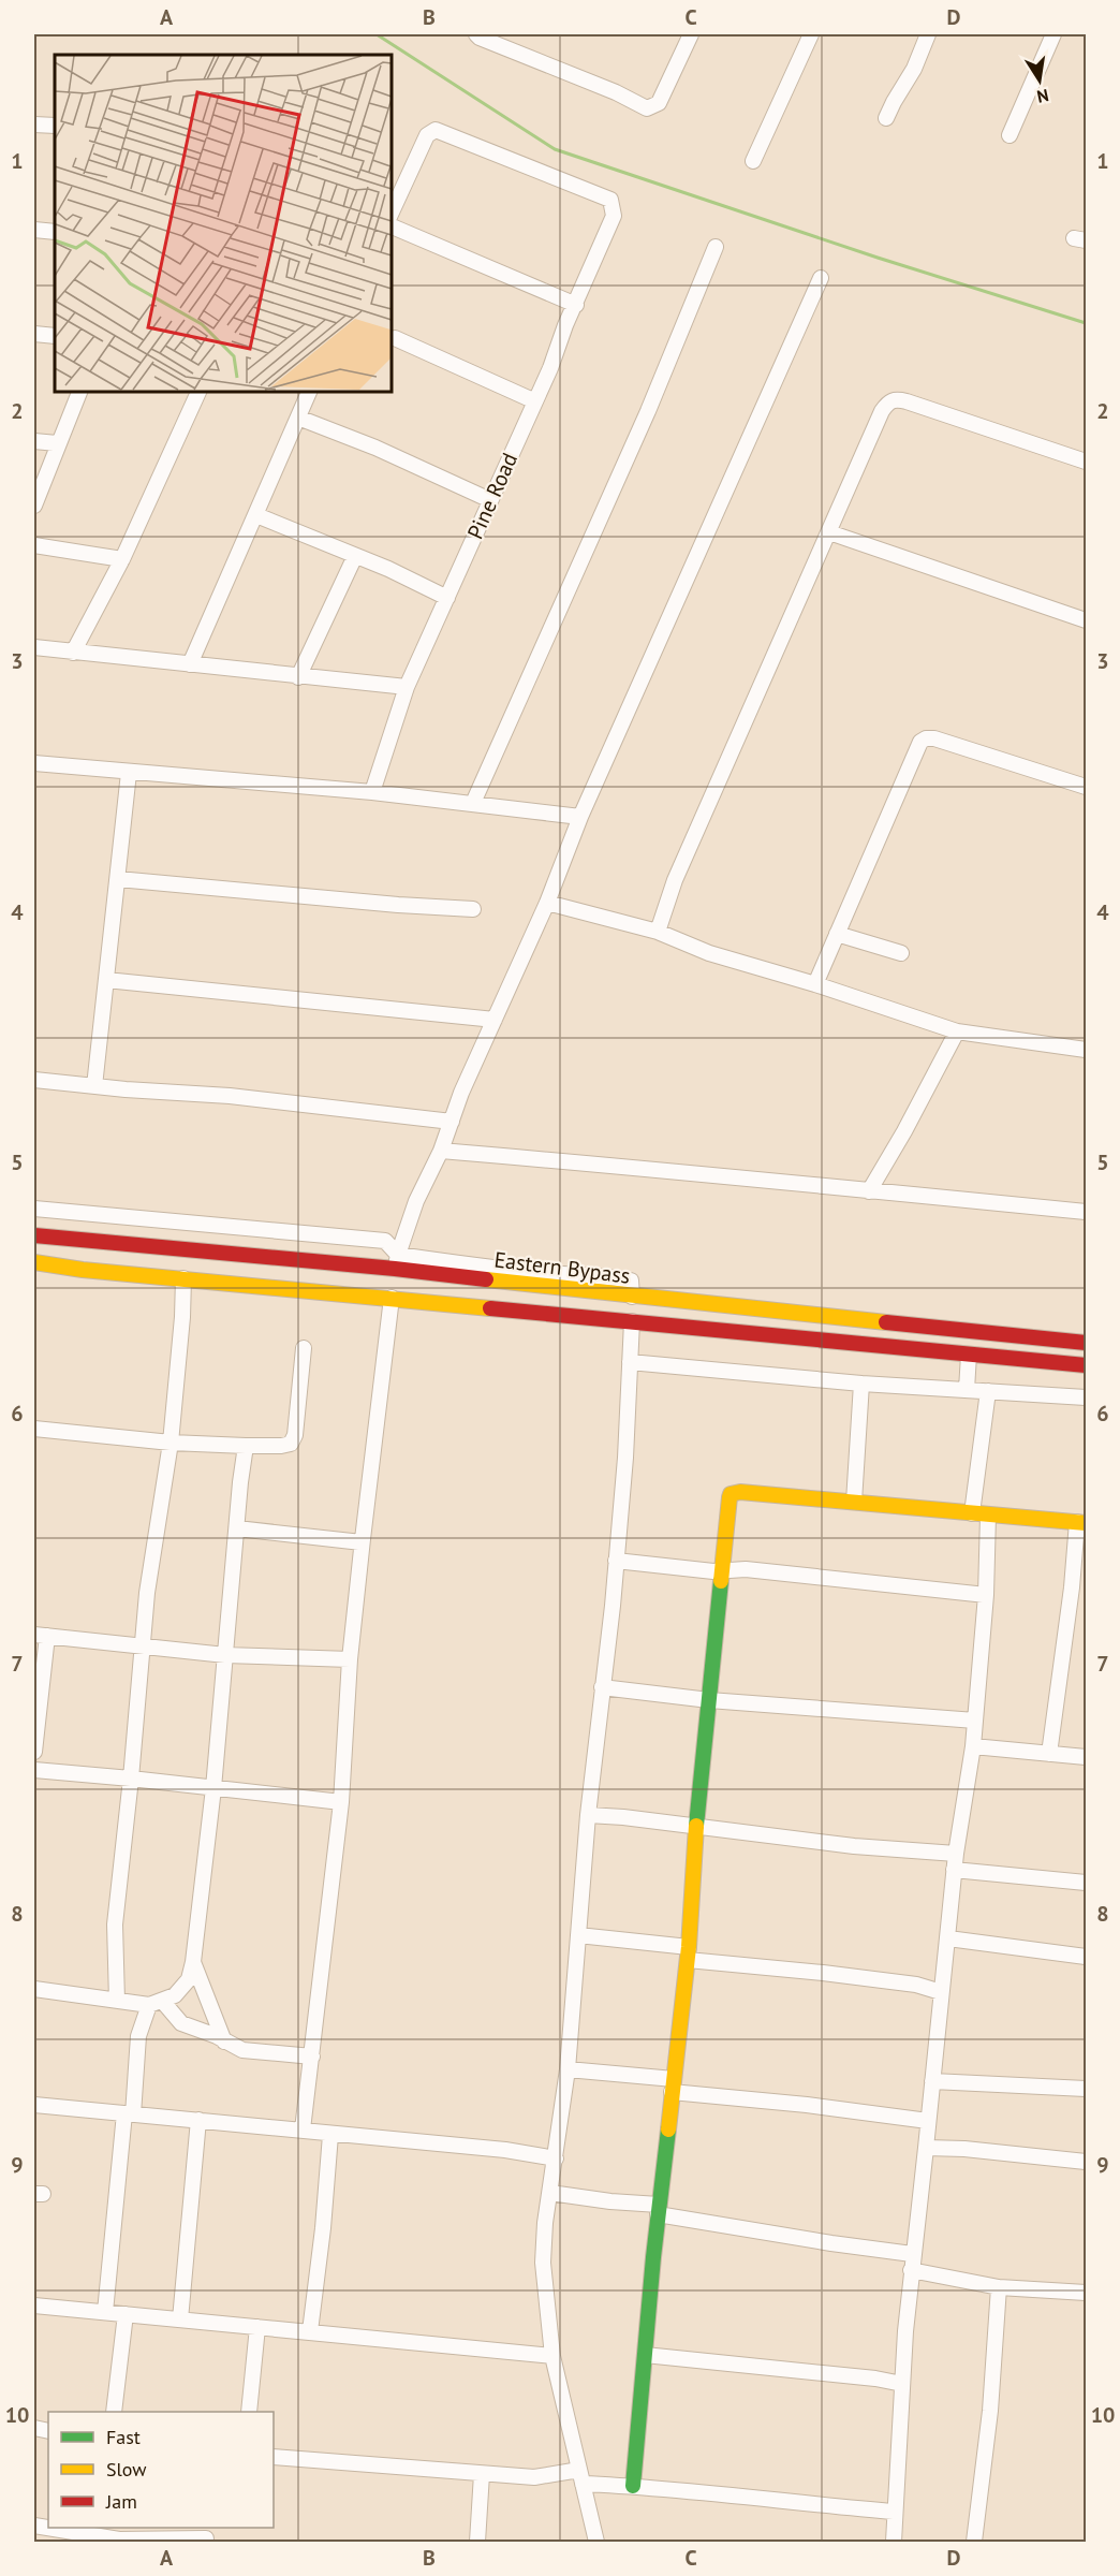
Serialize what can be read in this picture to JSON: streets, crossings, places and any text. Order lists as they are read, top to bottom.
{
  "streets": {
    "main road": ["Eastern Bypass"],
    "street": ["Pine Road"]
  },
  "legend": ["Fast", "Slow", "Jam"],
  "north": "bottom",
  "grid": {
    "columns": [
      "A",
      "B",
      "C",
      "D"
    ],
    "rows": [
      "1",
      "2",
      "3",
      "4",
      "5",
      "6",
      "7",
      "8",
      "9",
      "10"
    ]
  }
}
